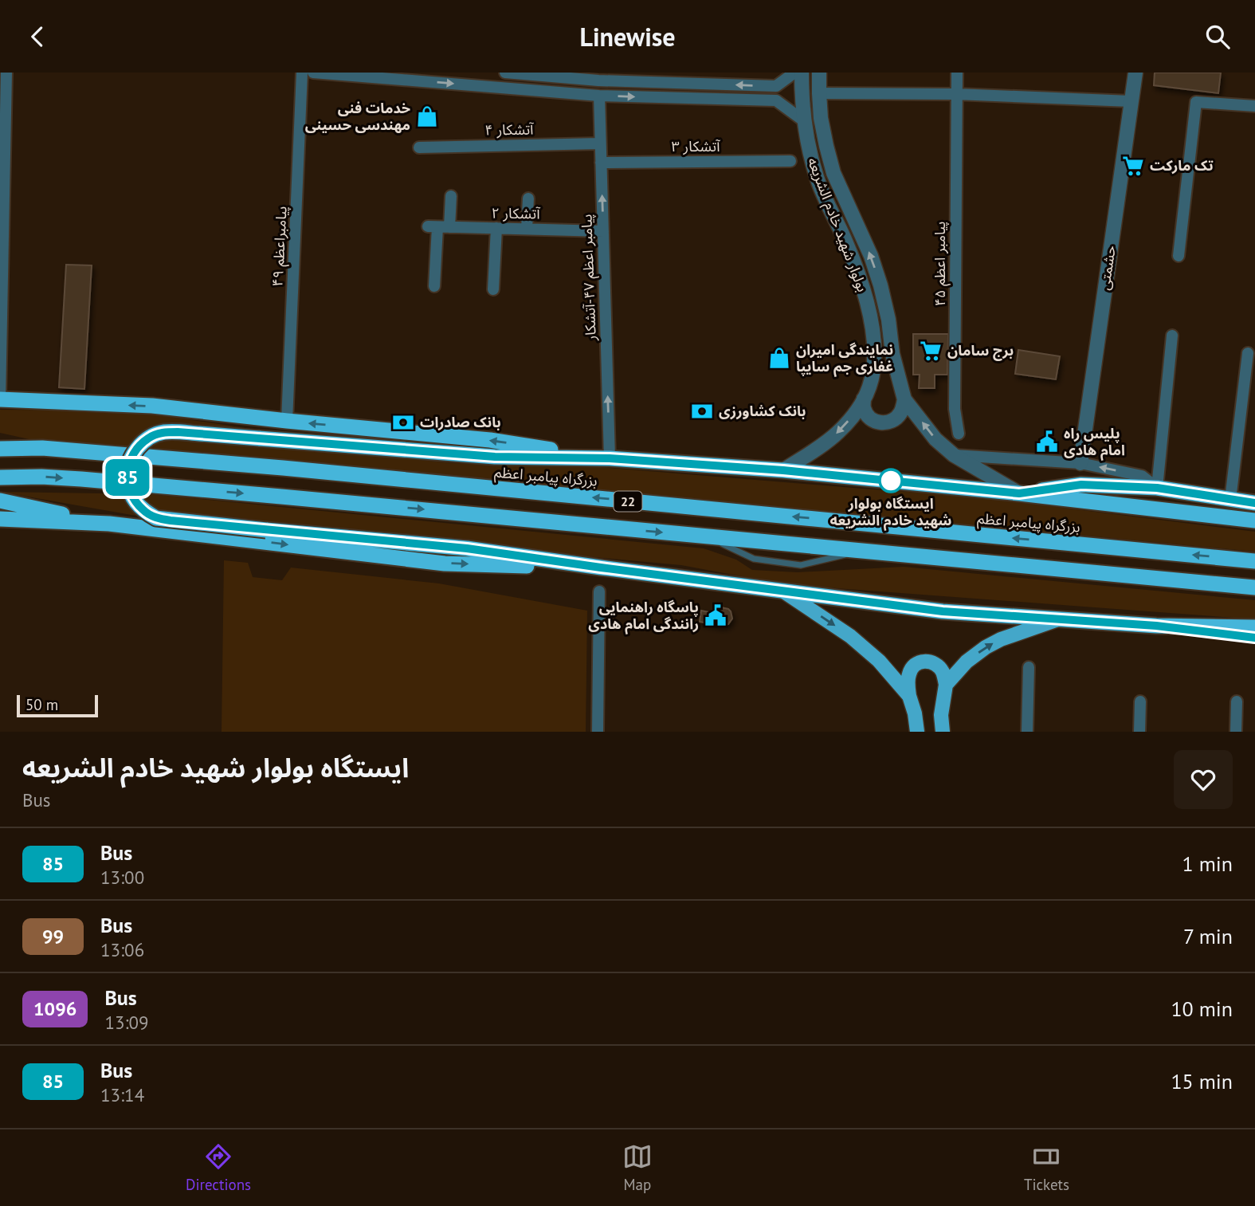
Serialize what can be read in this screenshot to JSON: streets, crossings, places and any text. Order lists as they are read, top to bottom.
{
  "streets": {
    "highway": ["بزرگراه پیامبر اعظم", "22"],
    "street": [
      "آتشکار ۴",
      "آتشکار ۳",
      "آتشکار ۲",
      "بولوار شهید خادم الشریعه",
      "پیامبراعظم ۴۹",
      "پیامبر اعظم ۴۵",
      "حشمتی",
      "پیامبر اعظم ۴۷-آتشکار"
    ]
  },
  "crossings": [
    ["آتشکار ۴", "پیامبر اعظم ۴۷-آتشکار"],
    ["آتشکار ۳", "پیامبر اعظم ۴۷-آتشکار"],
    ["آتشکار ۲", "پیامبر اعظم ۴۷-آتشکار"]
  ],
  "one_way": ["پیامبر اعظم ۴۷-آتشکار"],
  "places": {
    "shop": ["خدمات فنی مهندسی حسینی", "نمایندگی امیران غفاری جم سایپا"],
    "supermarket": ["تک مارکت", "برج سامان"],
    "bank": ["بانک کشاورزی", "بانک صادرات"],
    "public building": ["پلیس راه امام هادی", "پاسگاه راهنمایی رانندگی امام هادی"],
    "other": ["ایستگاه بولوار شهید خادم الشریعه"]
  },
  "lines": ["bus line 85"],
  "scale_bar": "50 m",
  "page": {
    "header": "Linewise",
    "on_map": "85",
    "scale": "50 m",
    "heading": ["ایستگاه بولوار شهید خادم الشریعه", "Bus"],
    "list": [
      {
        "mark": "85",
        "name": "Bus",
        "note": "13:00",
        "value": "1 min"
      },
      {
        "mark": "99",
        "name": "Bus",
        "note": "13:06",
        "value": "7 min"
      },
      {
        "mark": "1096",
        "name": "Bus",
        "note": "13:09",
        "value": "10 min"
      },
      {
        "mark": "85",
        "name": "Bus",
        "note": "13:14",
        "value": "15 min"
      }
    ],
    "tabs": ["Directions", "Map", "Tickets"]
  }
}
